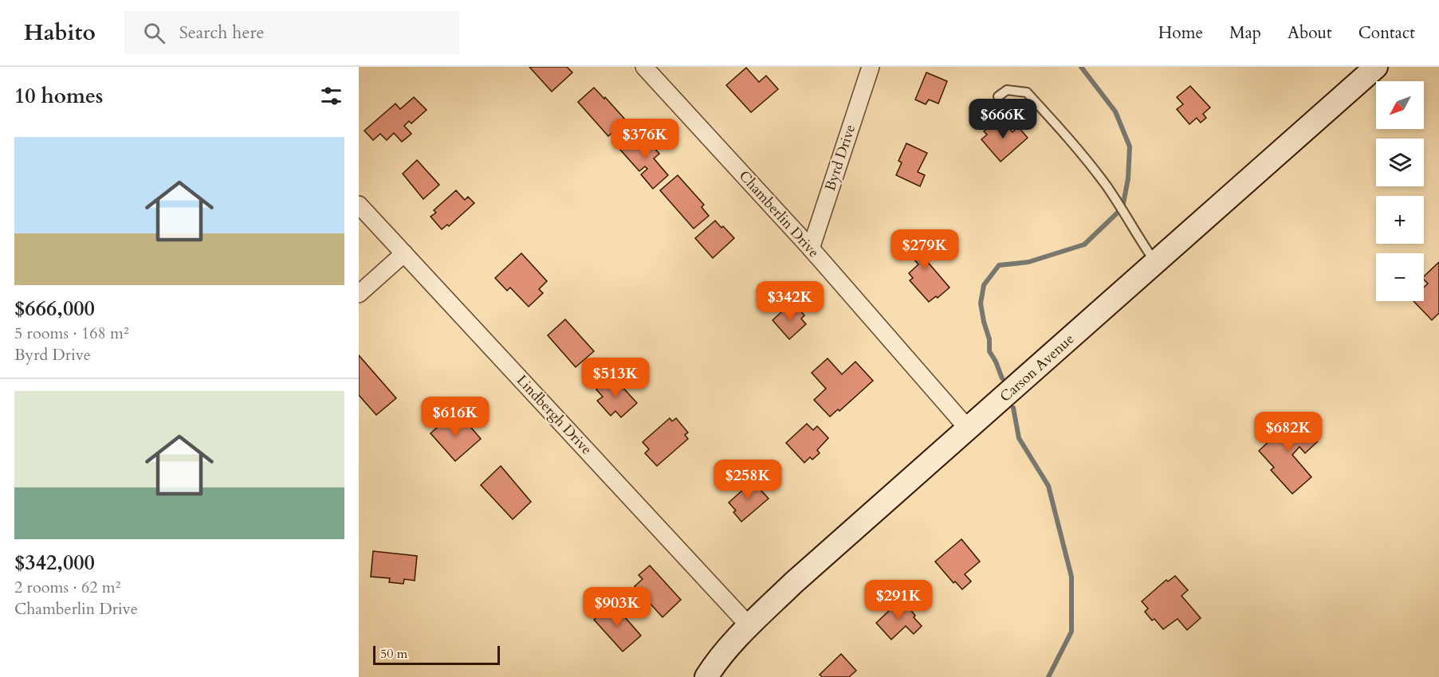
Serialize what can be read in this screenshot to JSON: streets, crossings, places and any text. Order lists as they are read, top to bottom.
{
  "streets": {
    "main road": ["Carson Avenue"],
    "street": ["Byrd Drive", "Chamberlin Drive", "Lindbergh Drive"]
  },
  "crossings": [
    ["Byrd Drive", "Chamberlin Drive"],
    ["Chamberlin Drive", "Carson Avenue"],
    ["Carson Avenue", "Lindbergh Drive"]
  ],
  "scale_bar": "50 m",
  "north": "bottom left",
  "page": {
    "header": "Habito",
    "search": "Search here",
    "nav": [
      "Home",
      "Map",
      "About",
      "Contact"
    ],
    "heading": "10 homes",
    "map_buttons": ["+", "−"],
    "price": [
      "$666K",
      "$376K",
      "$279K",
      "$342K",
      "$513K",
      "$616K",
      "$682K",
      "$258K",
      "$291K",
      "$903K"
    ],
    "list": [
      {
        "name": "$666,000",
        "note": "5 rooms · 168 m² · Byrd Drive"
      },
      {
        "name": "$342,000",
        "note": "2 rooms · 62 m² · Chamberlin Drive"
      }
    ],
    "scale": "50 m"
  }
}
